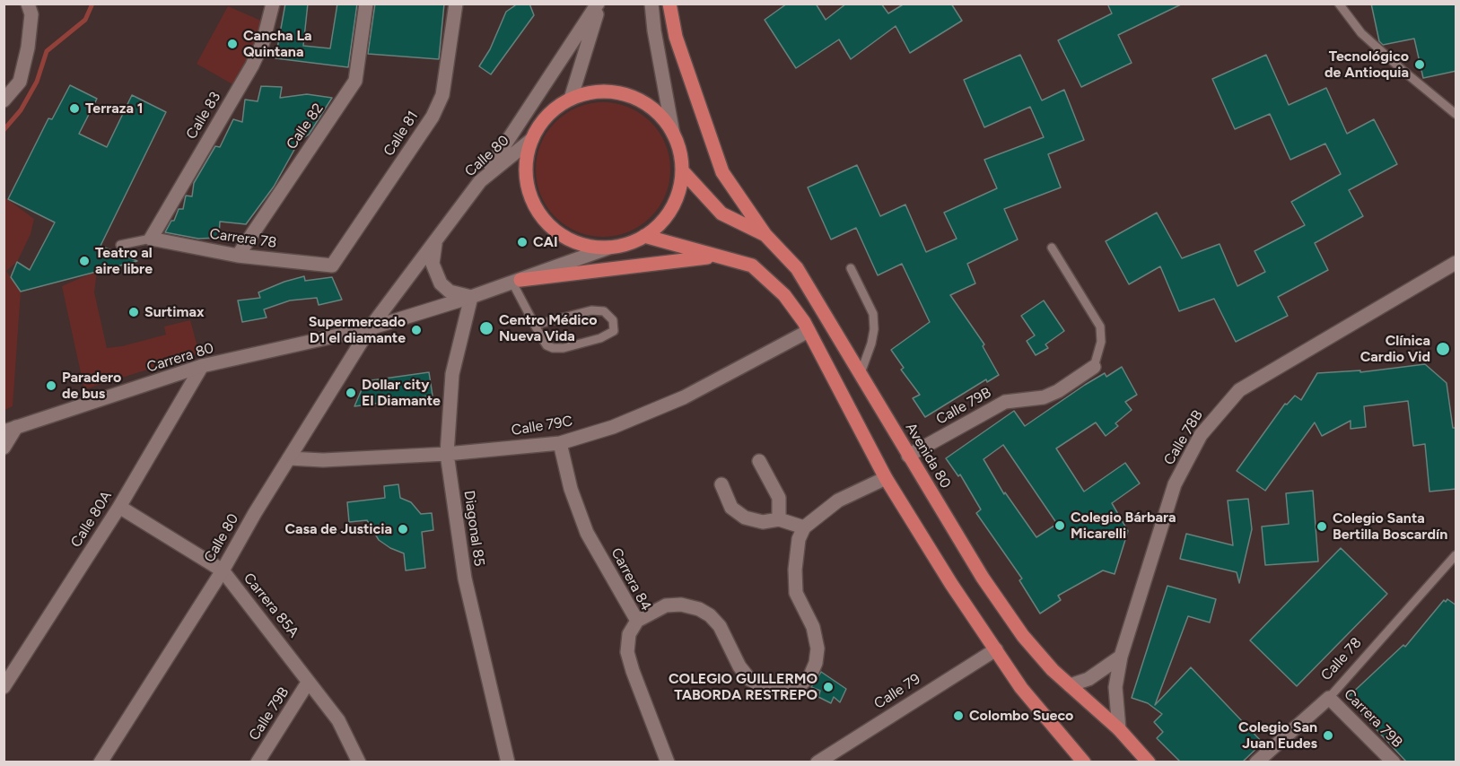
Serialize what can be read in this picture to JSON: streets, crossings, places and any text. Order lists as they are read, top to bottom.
{
  "streets": {
    "main road": ["Avenida 80"],
    "street": [
      "Calle 83",
      "Calle 82",
      "Calle 81",
      "Calle 80",
      "Carrera 78",
      "Carrera 80",
      "Calle 79B",
      "Calle 79C",
      "Calle 78B",
      "Calle 80A",
      "Diagonal 85",
      "Carrera 84",
      "Carrera 85A",
      "Calle 78",
      "Calle 79",
      "Carrera 79B"
    ]
  },
  "crossings": [
    ["Calle 83", "Carrera 78"],
    ["Calle 82", "Carrera 78"],
    ["Calle 81", "Carrera 78"],
    ["Calle 80", "Carrera 80"],
    ["Calle 80", "Calle 79C"],
    ["Calle 80", "Avenida 80"],
    ["Calle 80", "Carrera 85A"],
    ["Carrera 80", "Calle 80A"],
    ["Calle 79B", "Avenida 80"],
    ["Calle 79B", "Carrera 85A"],
    ["Calle 79C", "Diagonal 85"],
    ["Calle 79C", "Carrera 84"],
    ["Calle 78B", "Avenida 80"],
    ["Calle 80A", "Carrera 85A"],
    ["Calle 78", "Carrera 79B"]
  ],
  "places": [
    "Cancha La Quintana",
    "Tecnológico de Antioquia",
    "Terraza 1",
    "CAI",
    "Teatro al aire libre",
    "Surtimax",
    "Centro Médico Nueva Vida",
    "Supermercado D1 el diamante",
    "Clínica Cardio Vid",
    "Paradero de bus",
    "Dollar city El Diamante",
    "Colegio Bárbara Micarelli",
    "Colegio Santa Bertilla Boscardín",
    "Casa de Justicia",
    "COLEGIO GUILLERMO TABORDA RESTREPO",
    "Colombo Sueco",
    "Colegio San Juan Eudes"
  ]
}
